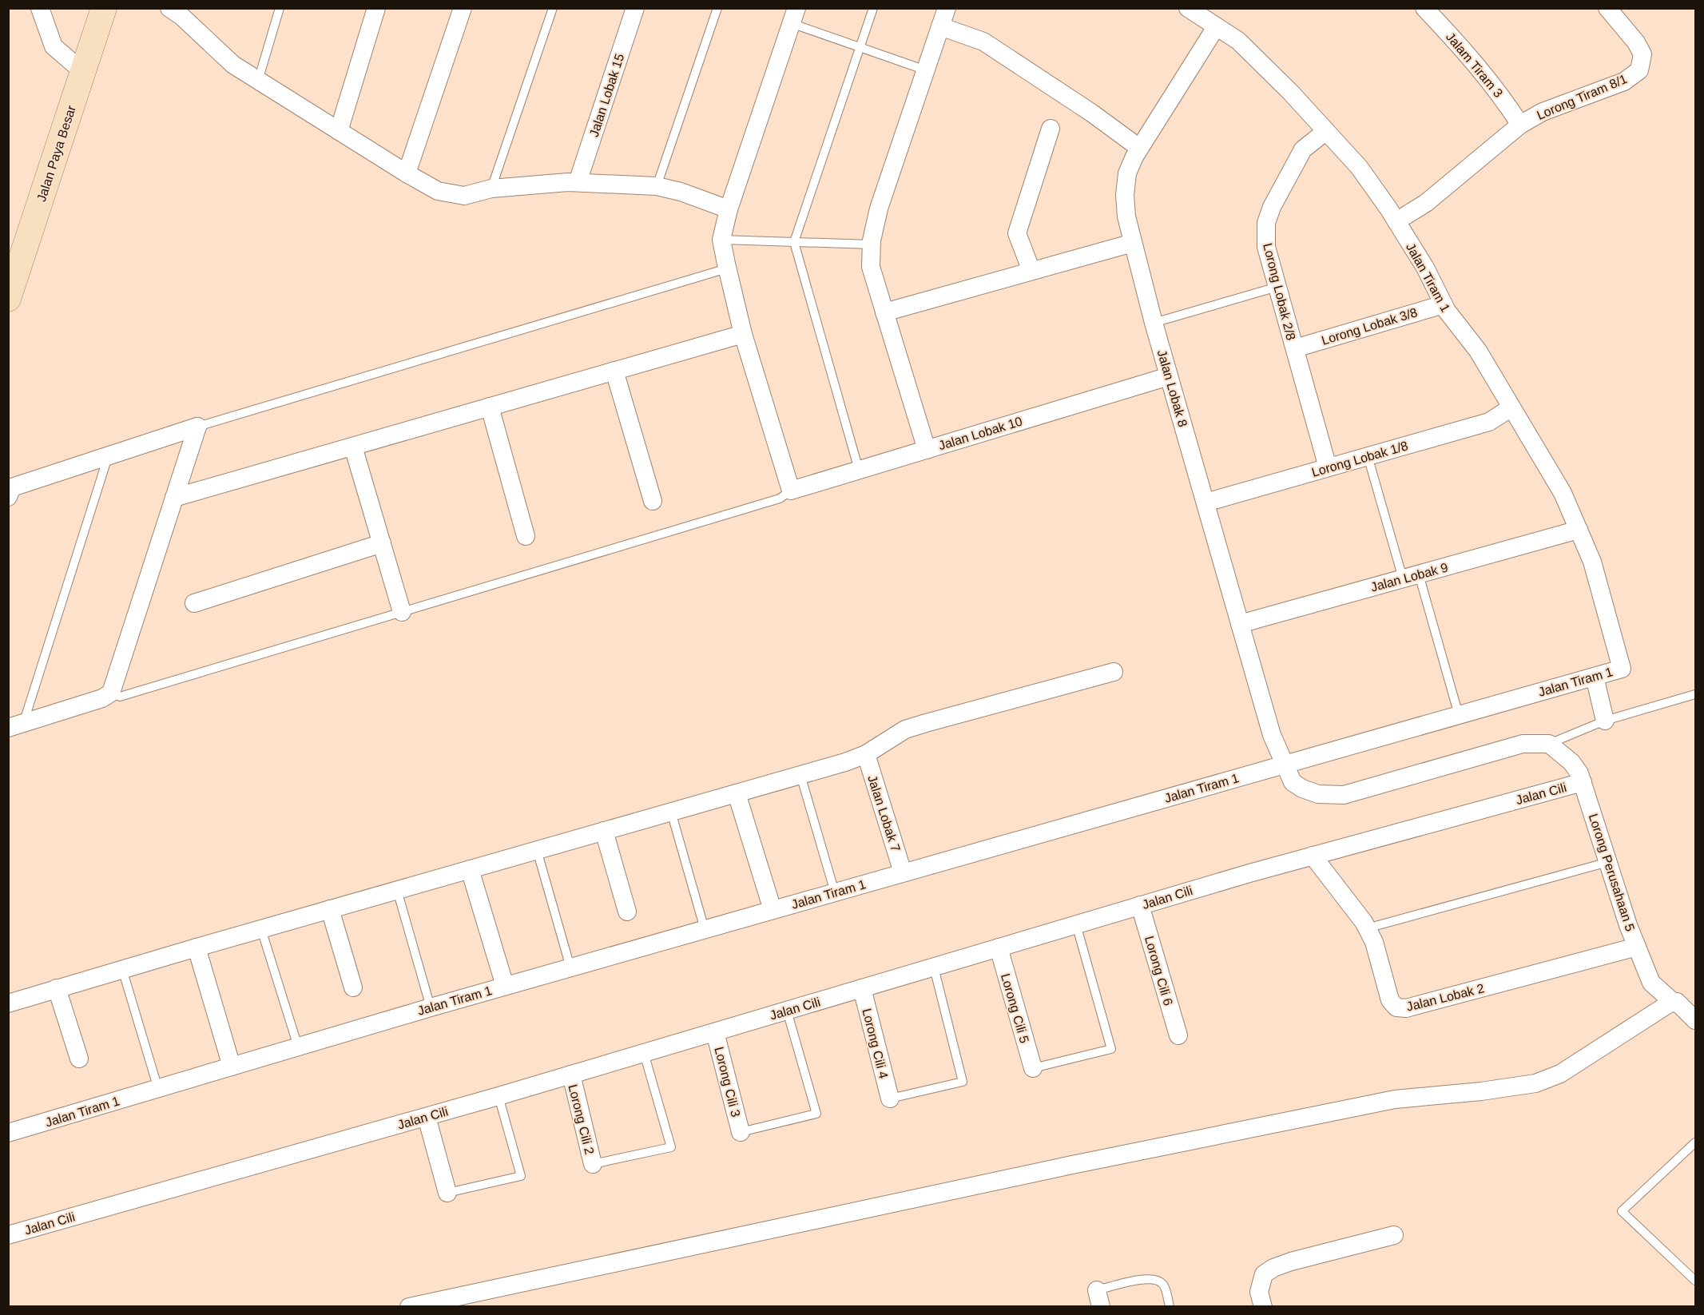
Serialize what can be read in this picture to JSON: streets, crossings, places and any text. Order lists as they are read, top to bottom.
{
  "streets": {
    "street": [
      "Jalam Tiram 3",
      "Jalan Lobak 15",
      "Lorong Tiram 8/1",
      "Jalan Paya Besar",
      "Jalan Tiram 1",
      "Lorong Lobak 2/8",
      "Lorong Lobak 3/8",
      "Jalan Lobak 8",
      "Jalan Lobak 10",
      "Lorong Lobak 1/8",
      "Jalan Lobak 9",
      "Jalan Cili",
      "Jalan Lobak 7",
      "Lorong Perusahaan 5",
      "Lorong Cili 6",
      "Jalan Lobak 2",
      "Lorong Cili 5",
      "Lorong Cili 4",
      "Lorong Cili 3",
      "Lorong Cili 2"
    ]
  },
  "crossings": [
    ["Jalam Tiram 3", "Lorong Tiram 8/1"],
    ["Lorong Tiram 8/1", "Jalan Tiram 1"],
    ["Jalan Tiram 1", "Lorong Lobak 2/8"],
    ["Jalan Tiram 1", "Lorong Lobak 3/8"],
    ["Jalan Tiram 1", "Jalan Lobak 8"],
    ["Jalan Tiram 1", "Lorong Lobak 1/8"],
    ["Jalan Tiram 1", "Jalan Lobak 9"],
    ["Jalan Tiram 1", "Jalan Lobak 7"],
    ["Lorong Lobak 2/8", "Lorong Lobak 3/8"],
    ["Lorong Lobak 2/8", "Lorong Lobak 1/8"],
    ["Jalan Lobak 8", "Jalan Lobak 10"],
    ["Jalan Lobak 8", "Lorong Lobak 1/8"],
    ["Jalan Lobak 8", "Jalan Lobak 9"],
    ["Jalan Cili", "Lorong Perusahaan 5"],
    ["Jalan Cili", "Lorong Cili 6"],
    ["Jalan Cili", "Jalan Lobak 2"],
    ["Jalan Cili", "Lorong Cili 5"],
    ["Jalan Cili", "Lorong Cili 4"],
    ["Jalan Cili", "Lorong Cili 3"],
    ["Jalan Cili", "Lorong Cili 2"],
    ["Lorong Perusahaan 5", "Jalan Lobak 2"]
  ]
}
